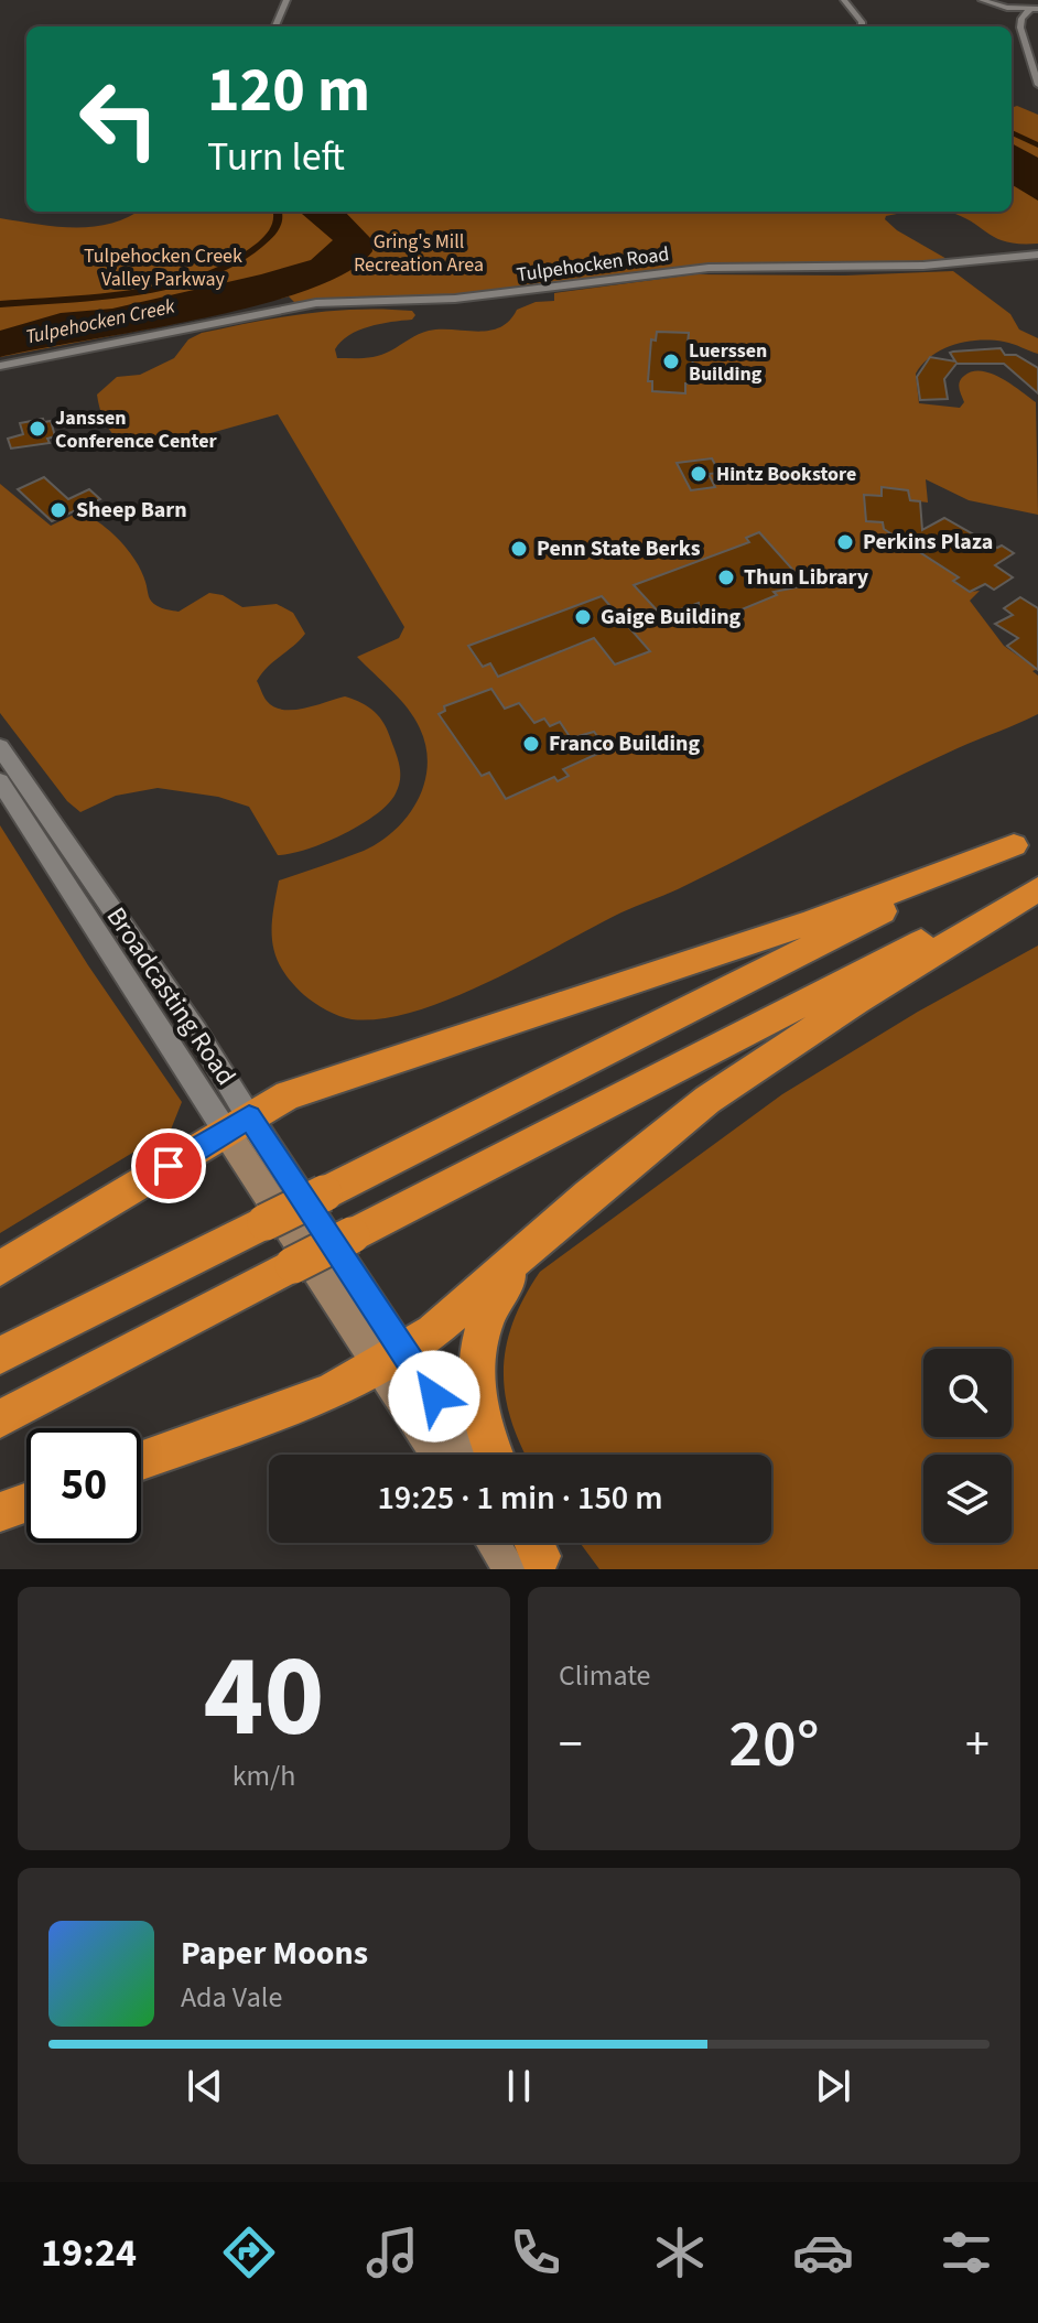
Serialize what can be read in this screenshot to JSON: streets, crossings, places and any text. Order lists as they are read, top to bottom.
{
  "streets": {
    "main road": ["Broadcasting Road"],
    "street": ["Tulpehocken Road"]
  },
  "water": ["Tulpehocken Creek"],
  "parks": ["Gring's Mill Recreation Area", "Tulpehocken Creek Valley Parkway"],
  "places": [
    "Luerssen Building",
    "Janssen Conference Center",
    "Hintz Bookstore",
    "Sheep Barn",
    "Perkins Plaza",
    "Penn State Berks",
    "Thun Library",
    "Gaige Building",
    "Franco Building"
  ],
  "page": {
    "turn": ["120 m", "Turn left"],
    "limit": "50",
    "trip": "19:25 · 1 min · 150 m",
    "tile": [
      ["40", "km/h"],
      "Climate"
    ],
    "heat": ["−", "20°", "+"],
    "song": ["Paper Moons", "Ada Vale"],
    "tabs": "19:24"
  }
}
